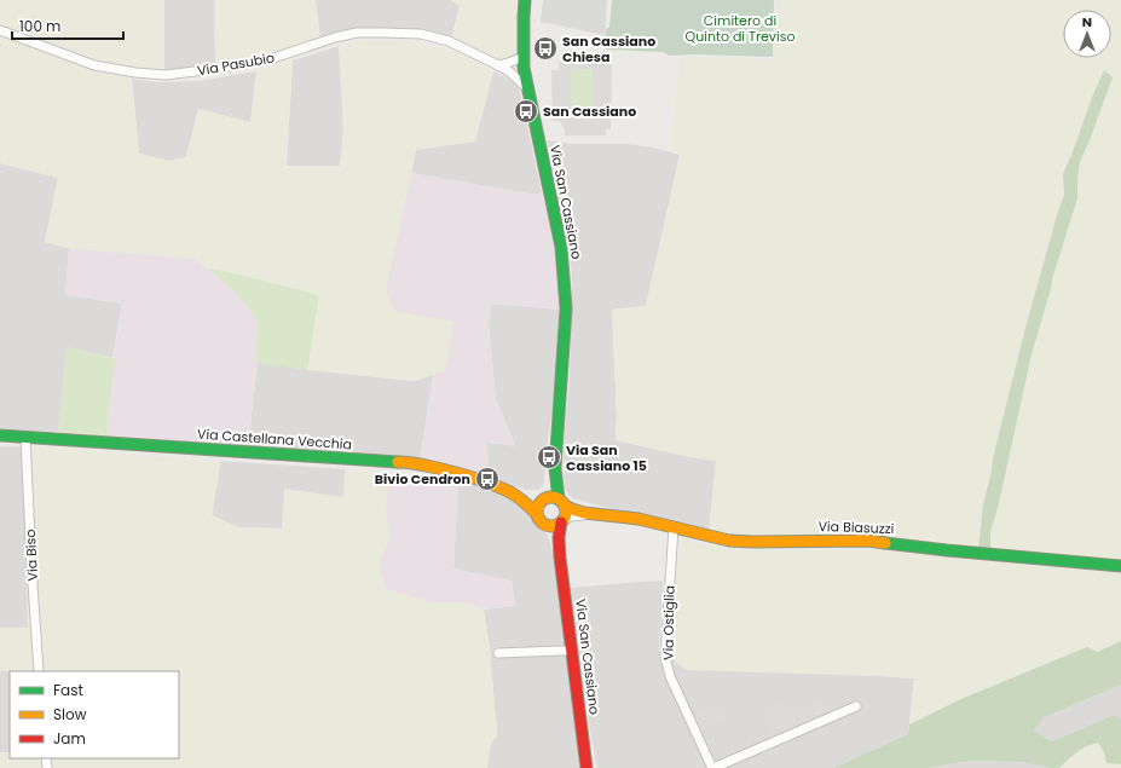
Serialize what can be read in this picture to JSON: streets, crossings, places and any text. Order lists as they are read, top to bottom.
{
  "streets": {
    "main road": ["Via San Cassiano", "Via Castellana Vecchia", "Via Biasuzzi"],
    "street": ["Via Pasubio", "Via Biso", "Via Ostiglia"]
  },
  "crossings": [
    ["Via Pasubio", "Via San Cassiano"],
    ["Via San Cassiano", "Via Castellana Vecchia"],
    ["Via San Cassiano", "Via Biasuzzi"],
    ["Via Castellana Vecchia", "Via Biasuzzi"],
    ["Via Castellana Vecchia", "Via Biso"],
    ["Via Biasuzzi", "Via Ostiglia"]
  ],
  "parks": ["Cimitero di Quinto di Treviso"],
  "places": {
    "bus stop": [
      "San Cassiano Chiesa",
      "San Cassiano",
      "Via San Cassiano 15",
      "Bivio Cendron"
    ]
  },
  "legend": ["Fast", "Slow", "Jam"],
  "scale_bar": "100 m",
  "north": "top"
}
